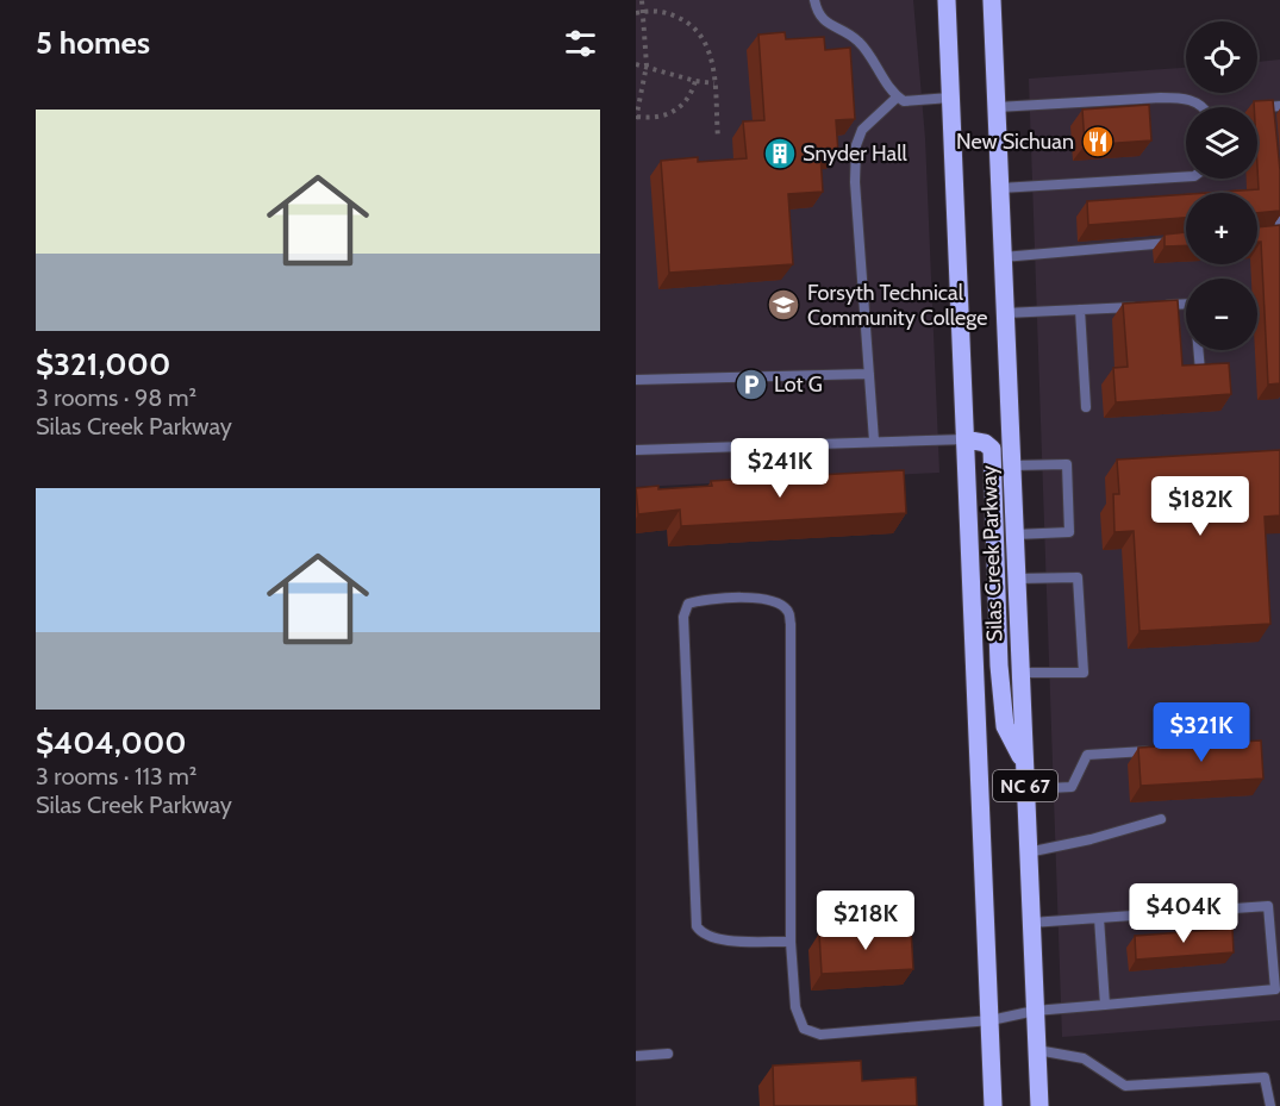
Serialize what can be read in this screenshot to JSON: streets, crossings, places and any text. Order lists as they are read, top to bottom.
{
  "streets": {
    "main road": ["Silas Creek Parkway", "NC 67"]
  },
  "places": {
    "restaurant": ["New Sichuan"],
    "building": ["Snyder Hall"],
    "school or university": ["Forsyth Technical Community College"],
    "parking": ["Lot G"]
  },
  "page": {
    "heading": "5 homes",
    "map_buttons": ["+", "−"],
    "list": [
      {
        "name": "$321,000",
        "note": "3 rooms · 98 m² · Silas Creek Parkway"
      },
      {
        "name": "$404,000",
        "note": "3 rooms · 113 m² · Silas Creek Parkway"
      }
    ],
    "price": [
      "$241K",
      "$182K",
      "$321K",
      "$404K",
      "$218K"
    ]
  }
}
